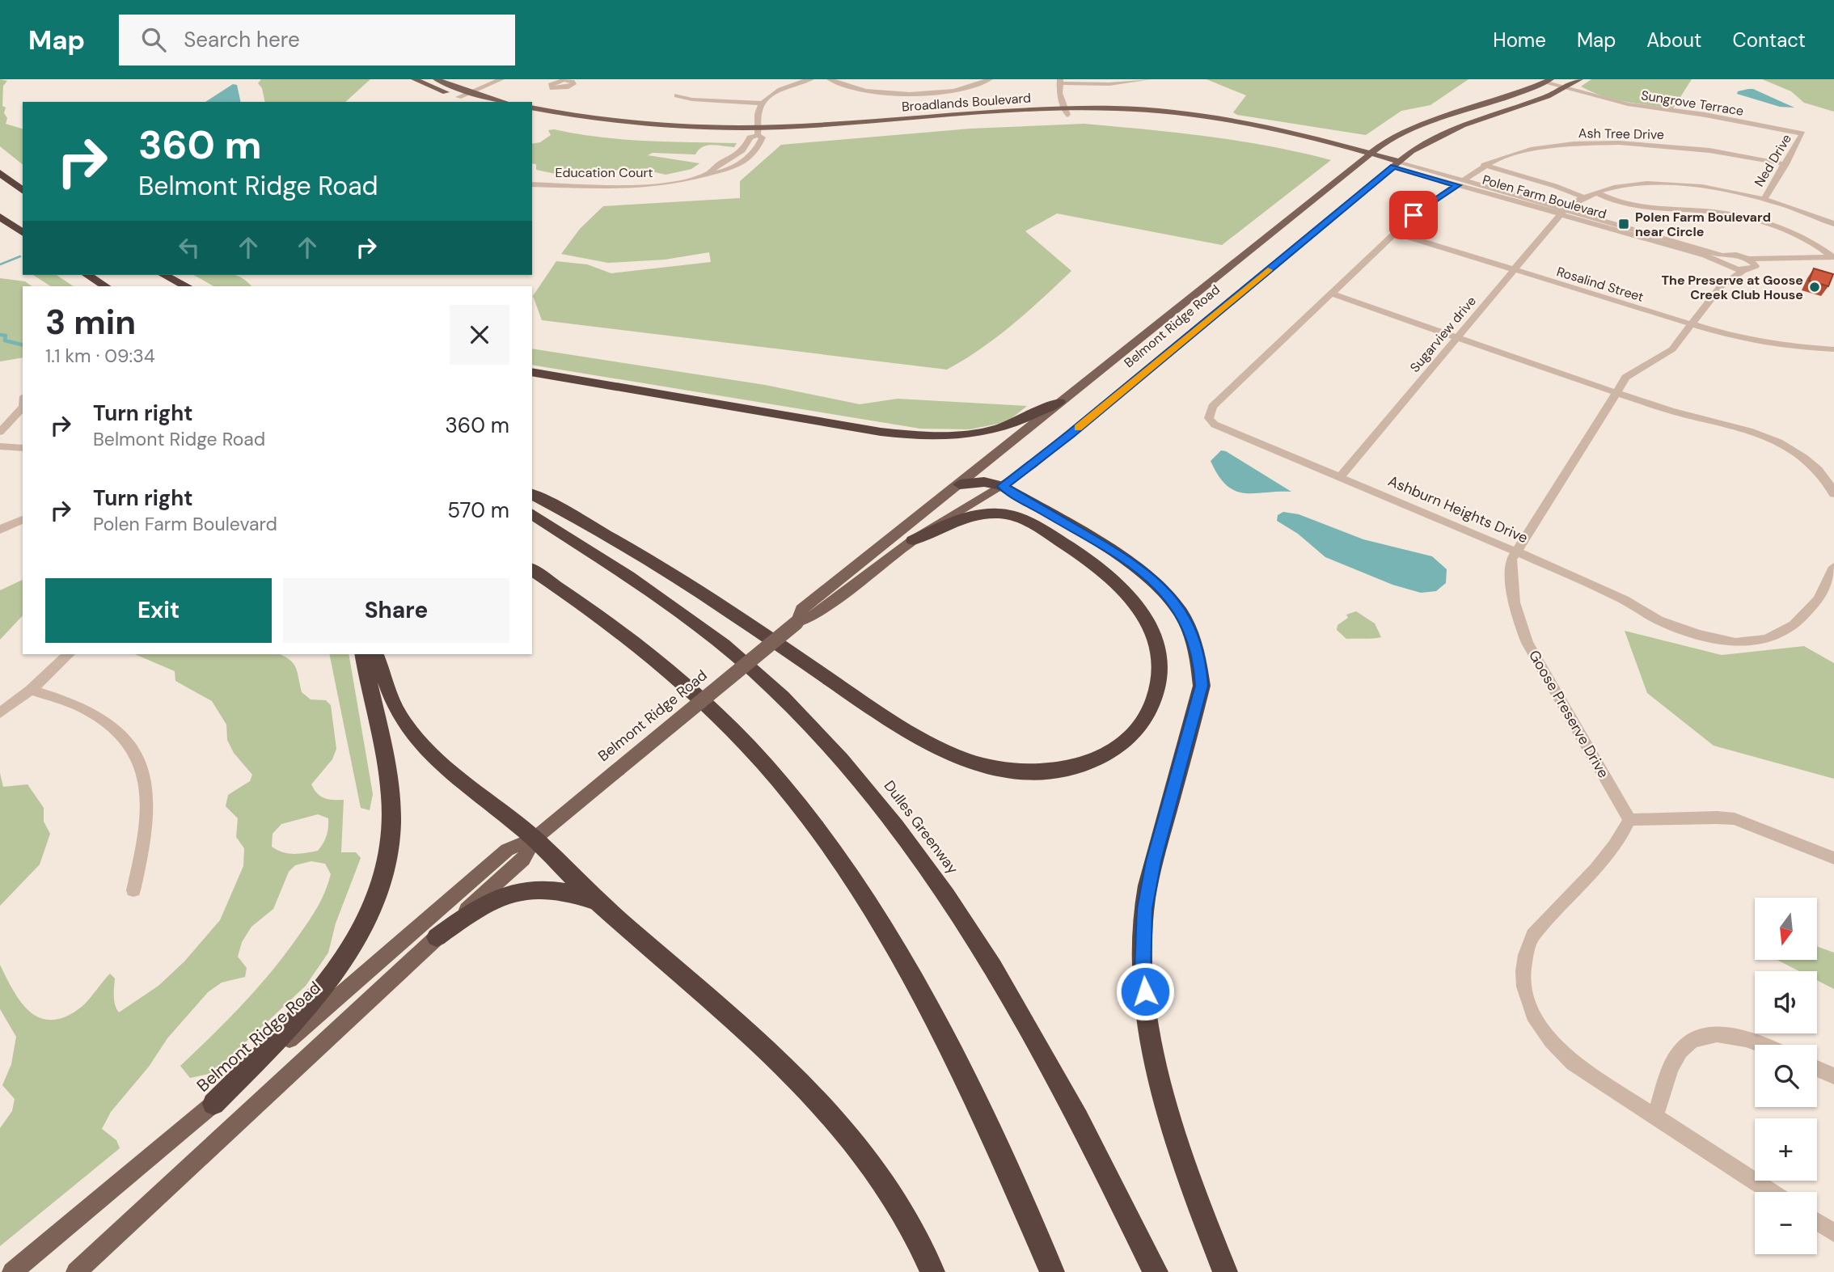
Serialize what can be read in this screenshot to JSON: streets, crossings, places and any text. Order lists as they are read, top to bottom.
{
  "streets": {
    "highway": ["Dulles Greenway"],
    "main road": ["Broadlands Boulevard", "Belmont Ridge Road"],
    "street": [
      "Sungrove Terrace",
      "Ash Tree Drive",
      "Ned Drive",
      "Education Court",
      "Polen Farm Boulevard",
      "Rosalind Street",
      "Sugarview drive",
      "Ashburn Heights Drive",
      "Goose Preserve Drive"
    ]
  },
  "crossings": [
    ["Broadlands Boulevard", "Education Court"],
    ["Broadlands Boulevard", "Polen Farm Boulevard"],
    ["Broadlands Boulevard", "Belmont Ridge Road"],
    ["Sungrove Terrace", "Ned Drive"],
    ["Sungrove Terrace", "Belmont Ridge Road"],
    ["Ash Tree Drive", "Ned Drive"],
    ["Ash Tree Drive", "Polen Farm Boulevard"],
    ["Ash Tree Drive", "Ashburn Heights Drive"],
    ["Polen Farm Boulevard", "Belmont Ridge Road"],
    ["Polen Farm Boulevard", "Sugarview drive"],
    ["Polen Farm Boulevard", "Ashburn Heights Drive"],
    ["Rosalind Street", "Sugarview drive"],
    ["Rosalind Street", "Ashburn Heights Drive"],
    ["Rosalind Street", "Goose Preserve Drive"],
    ["Sugarview drive", "Ashburn Heights Drive"],
    ["Ashburn Heights Drive", "Goose Preserve Drive"]
  ],
  "places": {
    "transit": ["Polen Farm Boulevard near Circle"],
    "other": ["The Preserve at Goose Creek Club House"]
  },
  "north": "bottom",
  "page": {
    "header": "Map",
    "search": "Search here",
    "nav": [
      "Home",
      "Map",
      "About",
      "Contact"
    ],
    "turn": ["360 m", "Belmont Ridge Road"],
    "heading": ["3 min", "1.1 km · 09:34"],
    "list": [
      {
        "name": "Turn right",
        "note": "Belmont Ridge Road",
        "value": "360 m"
      },
      {
        "name": "Turn right",
        "note": "Polen Farm Boulevard",
        "value": "570 m"
      }
    ],
    "buttons": ["Exit", "Share"],
    "map_buttons": ["+", "−"]
  }
}
